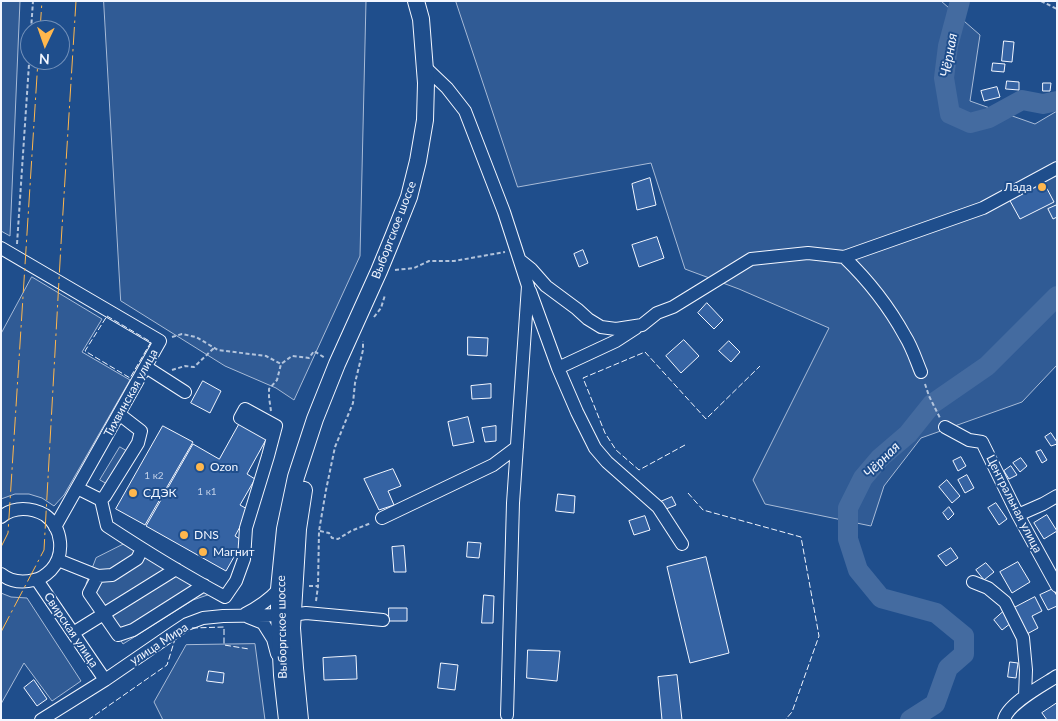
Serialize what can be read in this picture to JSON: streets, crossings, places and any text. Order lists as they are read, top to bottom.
{
  "streets": {
    "main road": ["Выборгское шоссе"],
    "street": [
      "Тихвинская улица",
      "Центральная улица",
      "Свирская улица",
      "улица Мира"
    ]
  },
  "crossings": [
    ["Выборгское шоссе", "улица Мира"],
    ["Свирская улица", "улица Мира"]
  ],
  "water": ["Чёрная"],
  "places": [
    "Лада",
    "Ozon",
    "СДЭК",
    "DNS",
    "Магнит"
  ],
  "house_numbers": ["1 к2", "1 к1"],
  "north": "bottom"
}
